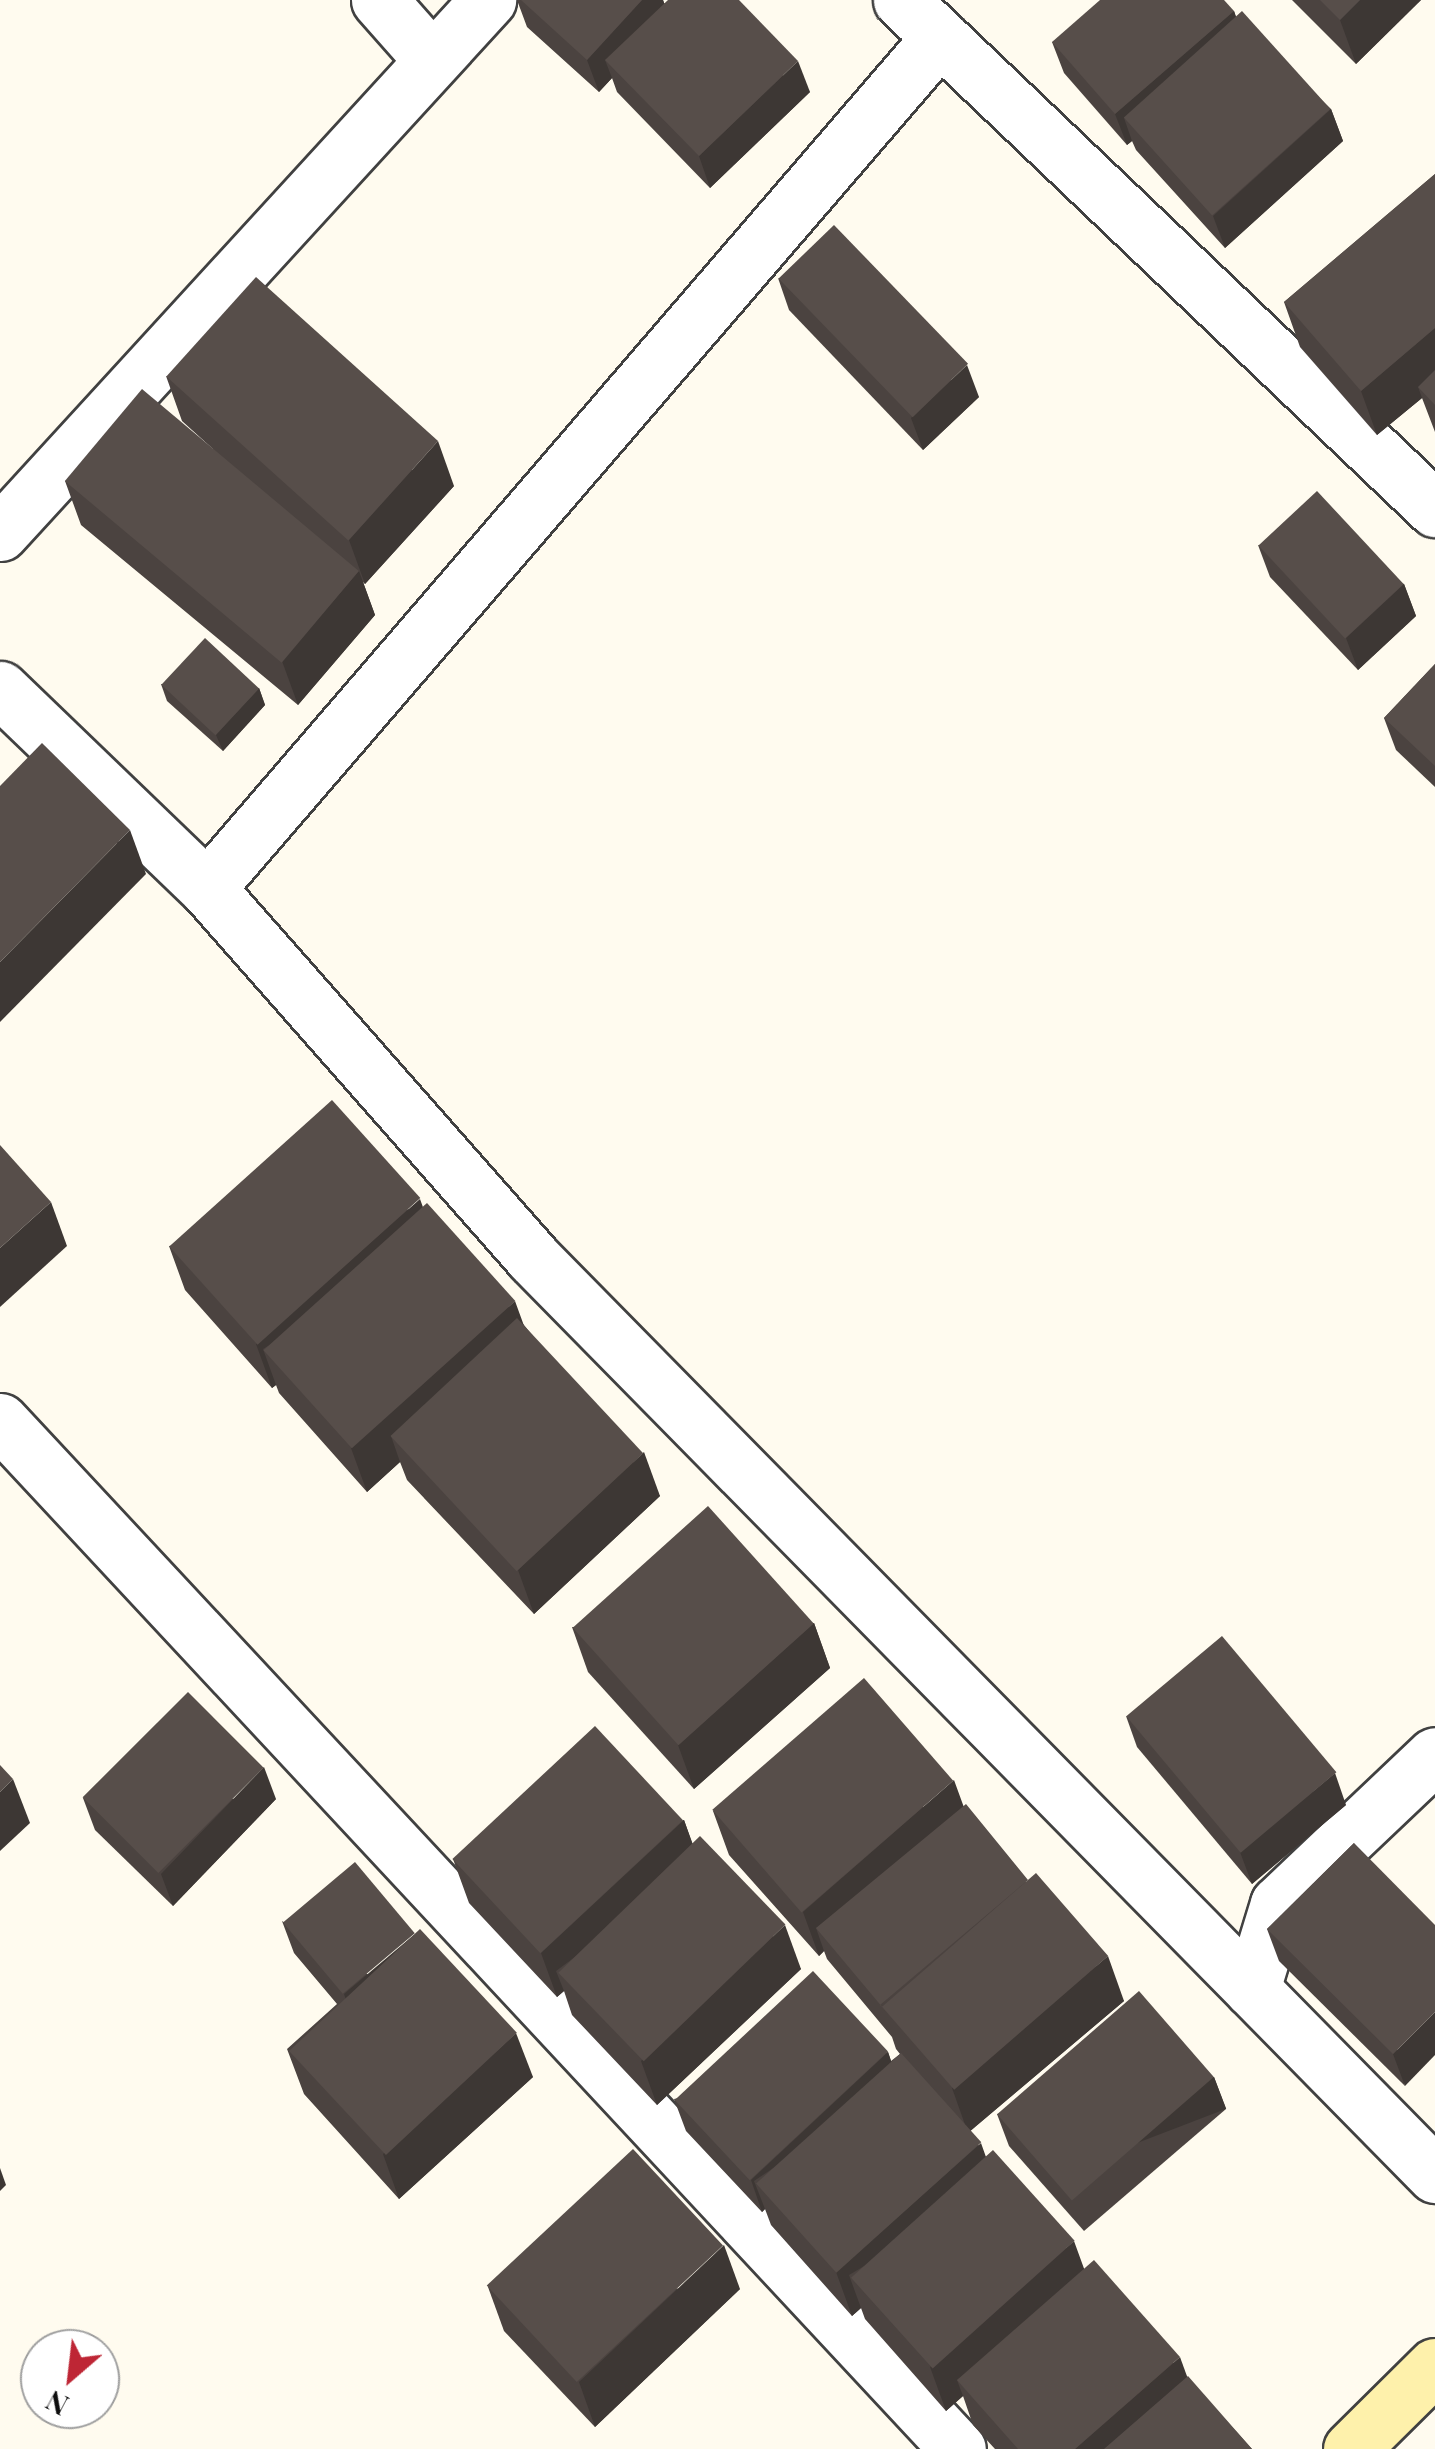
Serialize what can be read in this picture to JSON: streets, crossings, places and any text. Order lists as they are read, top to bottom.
{
  "north": "bottom left"
}
